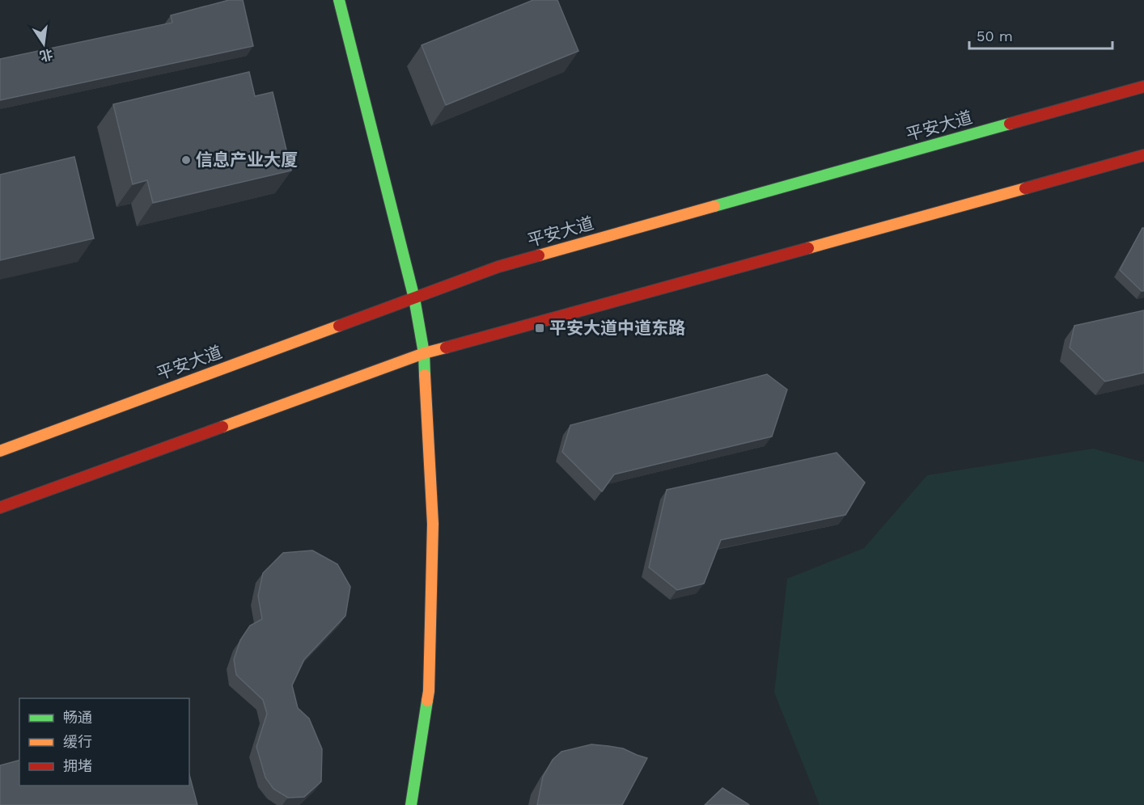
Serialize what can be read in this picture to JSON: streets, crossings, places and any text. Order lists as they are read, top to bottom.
{
  "streets": {
    "main road": ["平安大道"]
  },
  "places": {
    "other": ["信息产业大厦"],
    "transit": ["平安大道中道东路"]
  },
  "legend": ["畅通", "缓行", "拥堵"],
  "scale_bar": "50 m",
  "north": "bottom"
}
